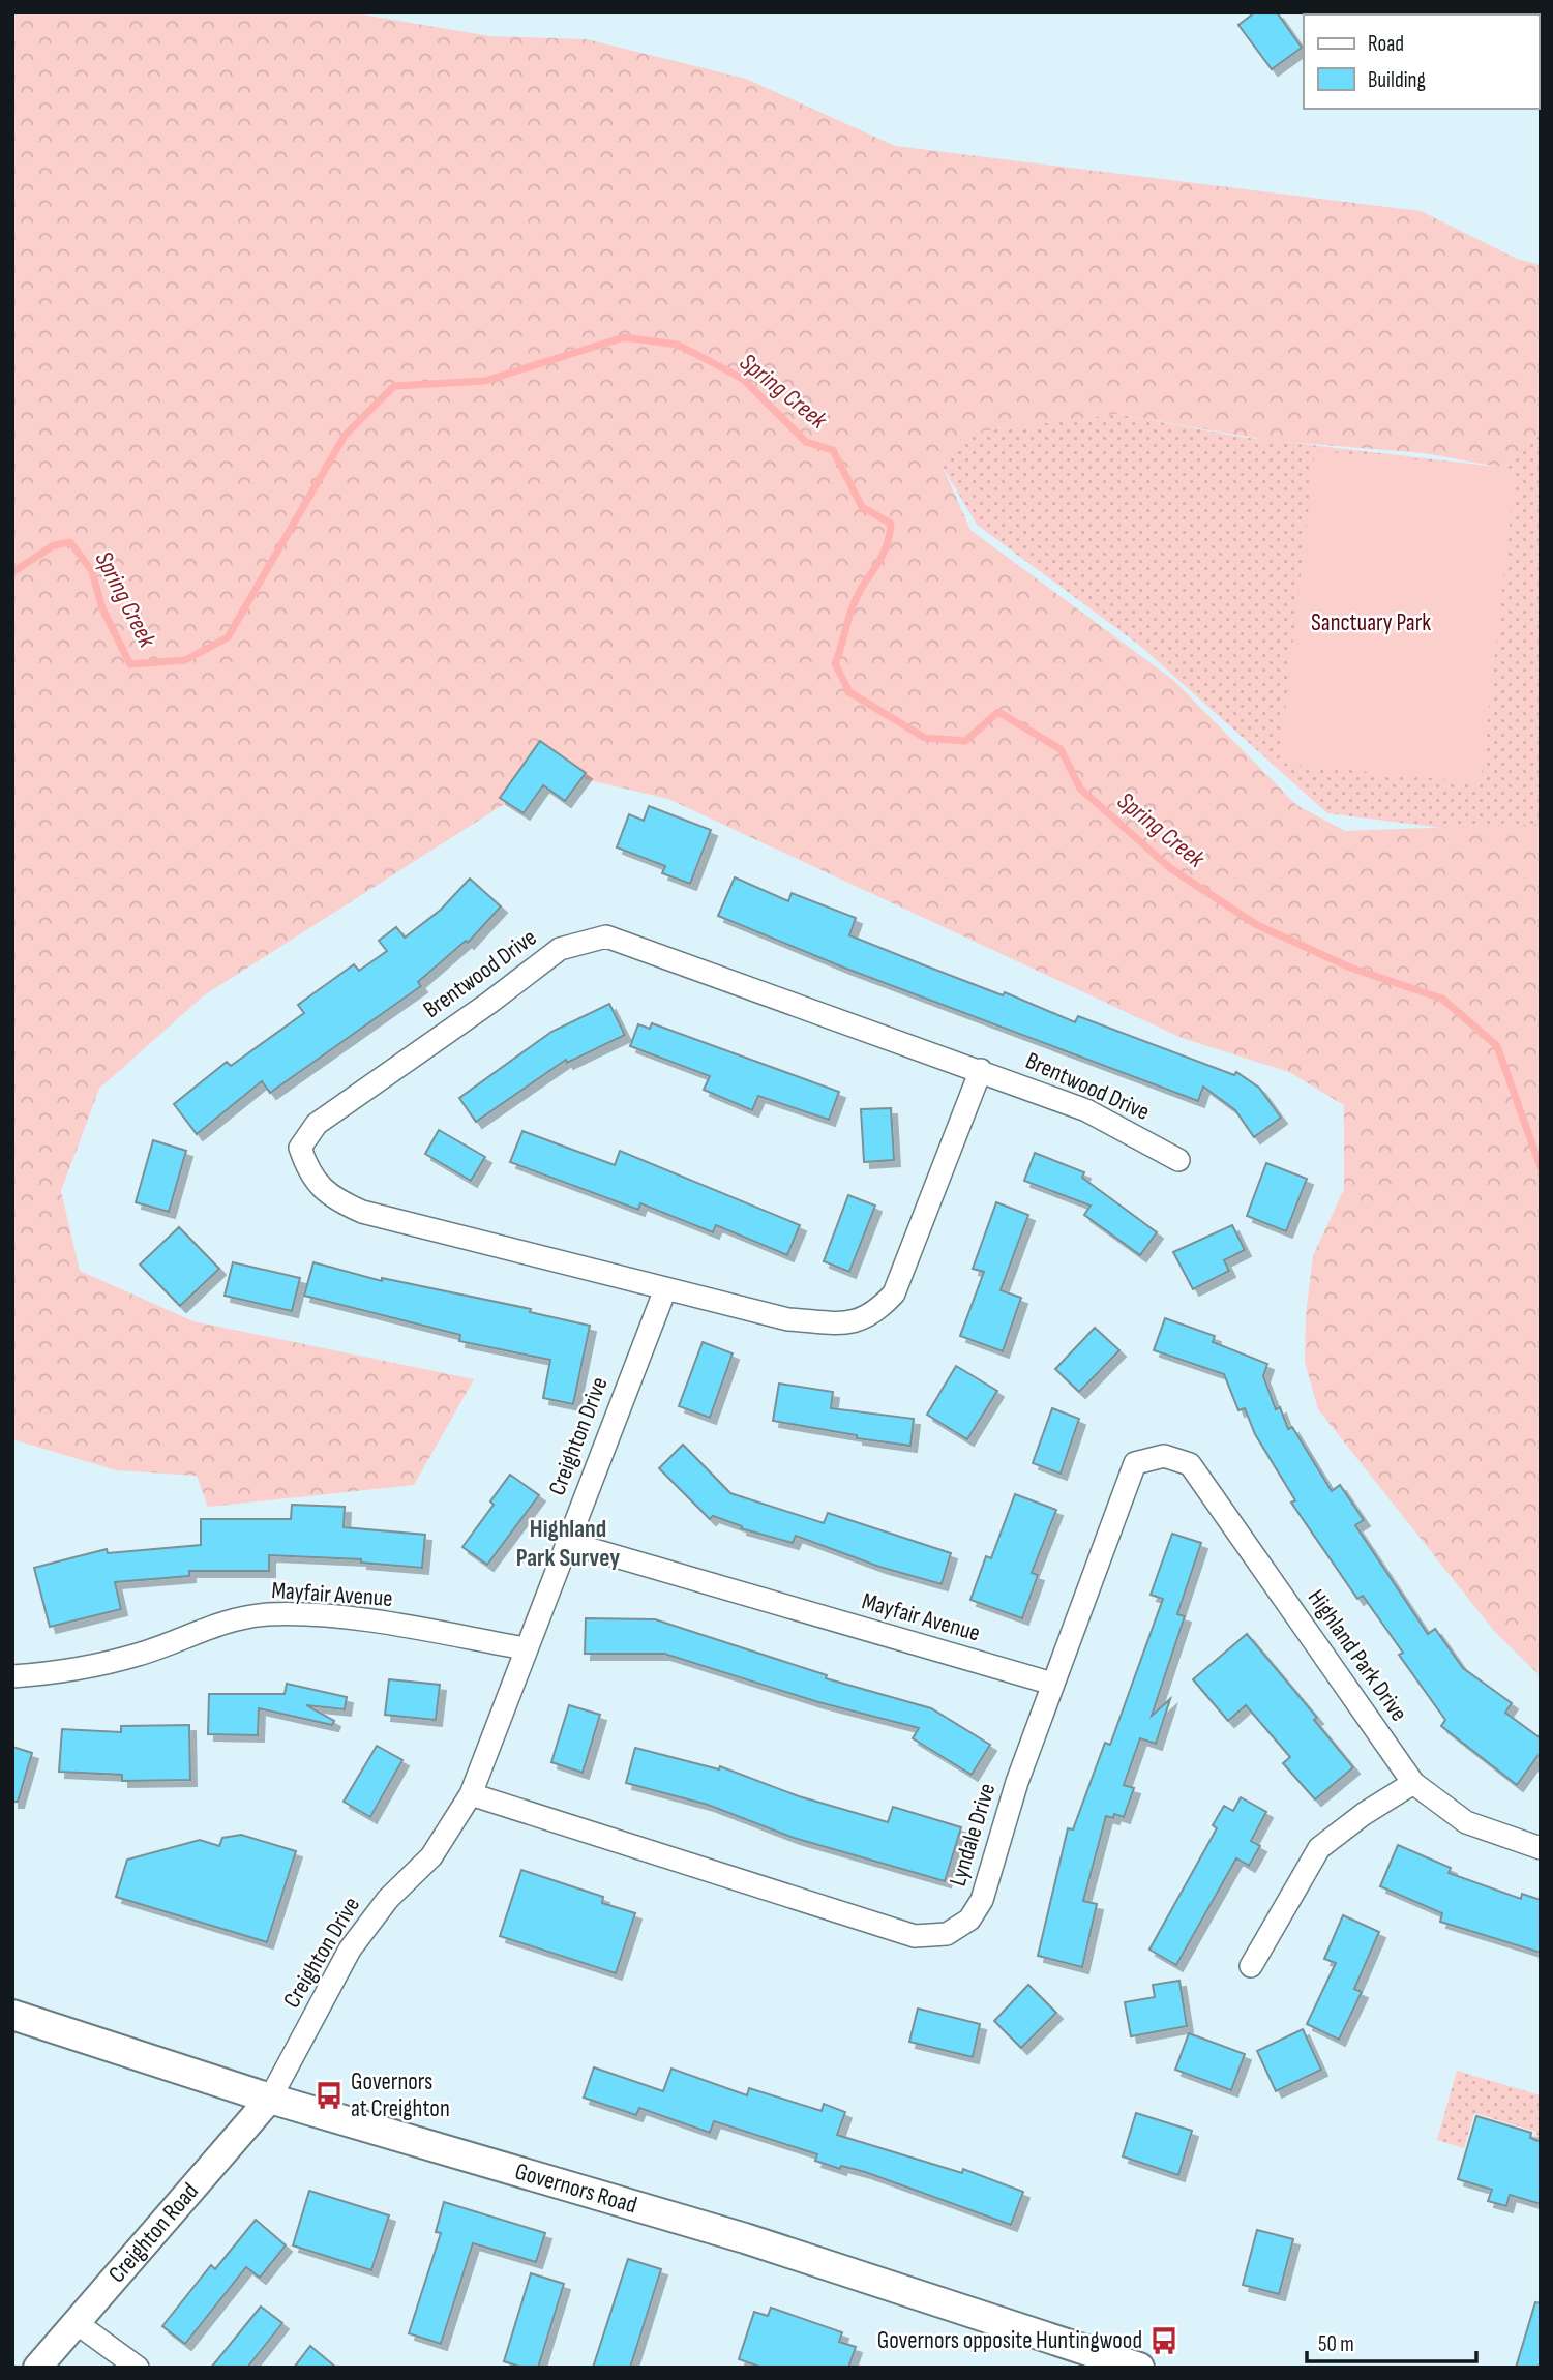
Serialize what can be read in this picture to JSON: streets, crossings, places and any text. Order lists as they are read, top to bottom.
{
  "streets": {
    "main road": ["Governors Road"],
    "street": [
      "Brentwood Drive",
      "Creighton Drive",
      "Mayfair Avenue",
      "Highland Park Drive",
      "Lyndale Drive",
      "Creighton Road"
    ]
  },
  "crossings": [
    ["Brentwood Drive", "Creighton Drive"],
    ["Creighton Drive", "Mayfair Avenue"],
    ["Creighton Drive", "Lyndale Drive"],
    ["Creighton Drive", "Governors Road"],
    ["Creighton Drive", "Creighton Road"],
    ["Mayfair Avenue", "Lyndale Drive"],
    ["Highland Park Drive", "Lyndale Drive"],
    ["Governors Road", "Creighton Road"]
  ],
  "districts": ["Highland Park Survey"],
  "water": ["Spring Creek"],
  "parks": ["Sanctuary Park"],
  "places": {
    "bus stop": ["Governors at Creighton", "Governors opposite Huntingwood"]
  },
  "legend": ["Road", "Building"],
  "scale_bar": "50 m"
}
